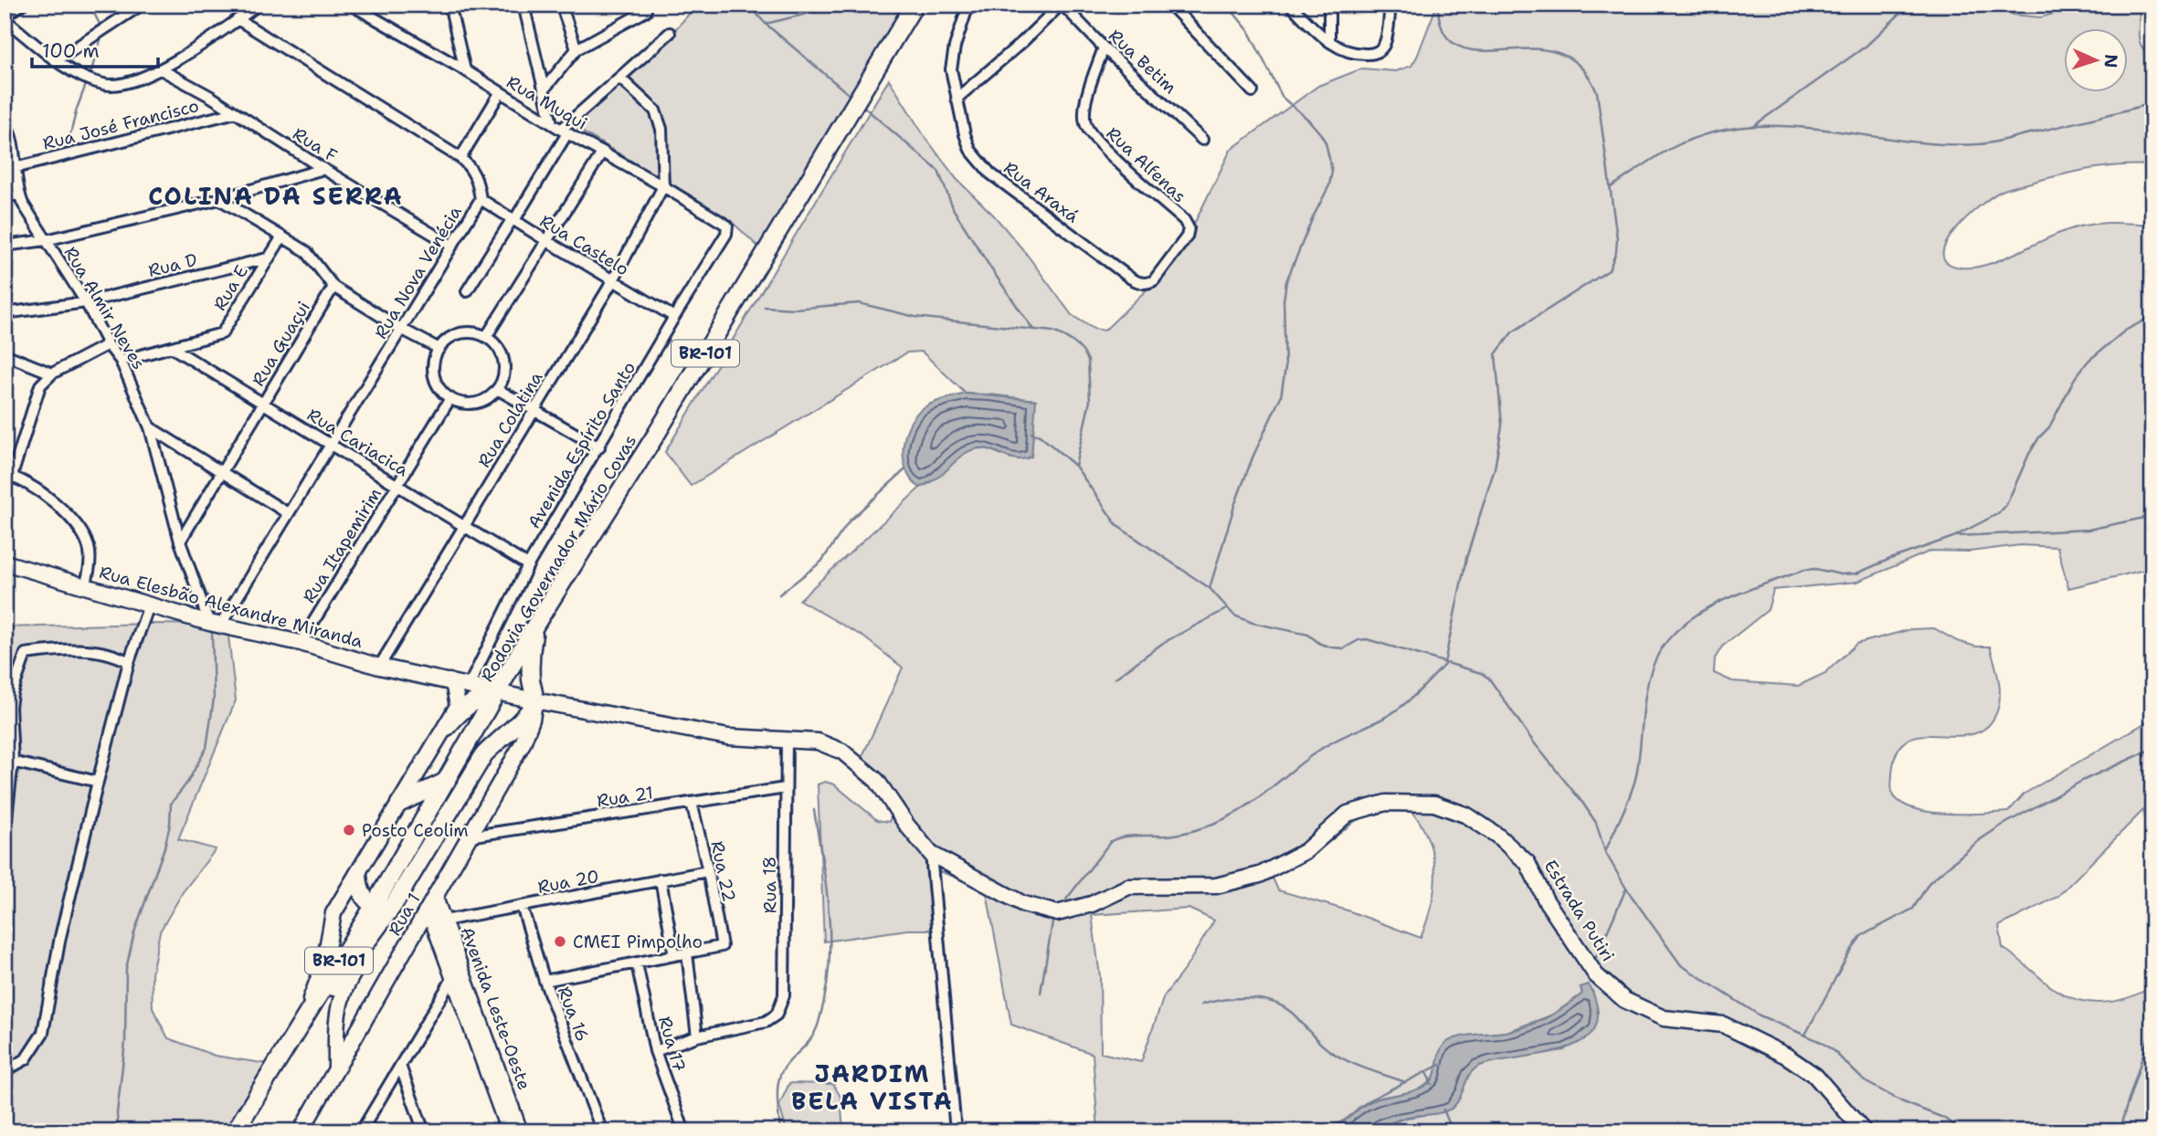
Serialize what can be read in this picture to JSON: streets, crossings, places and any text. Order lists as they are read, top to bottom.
{
  "streets": {
    "main road": ["BR-101", "Rodovia Governador Mário Covas"],
    "street": [
      "Rua Betim",
      "Rua Muqui",
      "Rua José Francisco",
      "Rua F",
      "Rua Alfenas",
      "Rua Araxá",
      "Rua Castelo",
      "Rua D",
      "Rua Nova Venécia",
      "Rua E",
      "Rua Almir Neves",
      "Rua Guaçui",
      "Rua Colatina",
      "Rua Cariacica",
      "Avenida Espírito Santo",
      "Rua Itapemirim",
      "Rua Elesbão Alexandre Miranda",
      "Rua 21",
      "Rua 22",
      "Rua 20",
      "Rua 18",
      "Estrada Putiri",
      "Rua 1",
      "Avenida Leste-Oeste",
      "Rua 16",
      "Rua 17"
    ]
  },
  "crossings": [
    ["Rua Betim", "Rua Alfenas"],
    ["Rua Muqui", "Rua Colatina"],
    ["Rua Muqui", "Avenida Espírito Santo"],
    ["Rua José Francisco", "Rua F"],
    ["Rua José Francisco", "Rua Almir Neves"],
    ["Rua F", "Rua Nova Venécia"],
    ["Rua Alfenas", "Rua Araxá"],
    ["Rua Castelo", "Rua Nova Venécia"],
    ["Rua Castelo", "Rua Colatina"],
    ["Rua Castelo", "Avenida Espírito Santo"],
    ["Rua D", "Rua E"],
    ["Rua D", "Rua Almir Neves"],
    ["Rua Nova Venécia", "Rua Almir Neves"],
    ["Rua Nova Venécia", "Rua Cariacica"],
    ["Rua Nova Venécia", "Rua Elesbão Alexandre Miranda"],
    ["Rua E", "Rua Almir Neves"],
    ["Rua E", "Rua Cariacica"],
    ["Rua Almir Neves", "Rua Guaçui"],
    ["Rua Almir Neves", "Rua Elesbão Alexandre Miranda"],
    ["Rua Guaçui", "Rua Cariacica"],
    ["Rua Colatina", "Rua Cariacica"],
    ["Rua Colatina", "Rua Elesbão Alexandre Miranda"],
    ["Rua Cariacica", "Avenida Espírito Santo"],
    ["Rua Cariacica", "Rua Itapemirim"],
    ["Avenida Espírito Santo", "Rua Elesbão Alexandre Miranda"],
    ["Rua Itapemirim", "Rua Elesbão Alexandre Miranda"],
    ["Rodovia Governador Mário Covas", "Rua Elesbão Alexandre Miranda"],
    ["Rua Elesbão Alexandre Miranda", "Rua 18"],
    ["Rua Elesbão Alexandre Miranda", "Estrada Putiri"],
    ["Rua Elesbão Alexandre Miranda", "Rua 1"],
    ["Rua 21", "Rua 22"],
    ["Rua 21", "Rua 18"],
    ["Rua 21", "Rua 1"],
    ["Rua 22", "Rua 20"],
    ["Rua 20", "Rua 1"],
    ["Rua 20", "Avenida Leste-Oeste"],
    ["Rua 20", "Rua 16"],
    ["Rua 18", "Estrada Putiri"],
    ["Rua 1", "Avenida Leste-Oeste"]
  ],
  "districts": ["COLINA DA SERRA", "JARDIM BELA VISTA"],
  "places": ["Posto Ceolim", "CMEI Pimpolho"],
  "scale_bar": "100 m",
  "north": "right"
}
